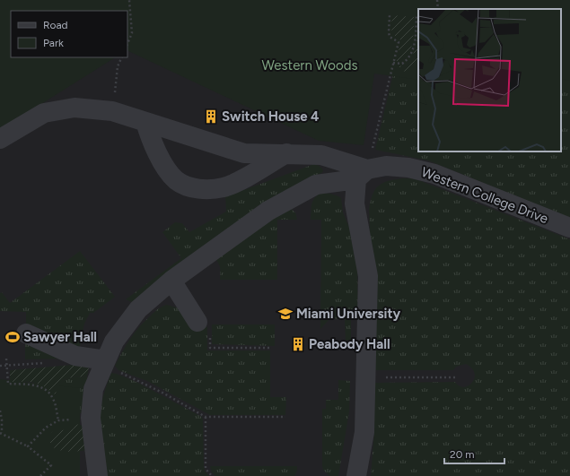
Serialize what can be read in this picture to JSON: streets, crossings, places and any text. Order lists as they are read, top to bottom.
{
  "streets": {
    "street": ["Western College Drive"]
  },
  "parks": ["Western Woods"],
  "places": {
    "building": ["Switch House 4", "Peabody Hall"],
    "school or university": ["Miami University"],
    "sports": ["Sawyer Hall"]
  },
  "legend": ["Road", "Park"],
  "scale_bar": "20 m"
}
